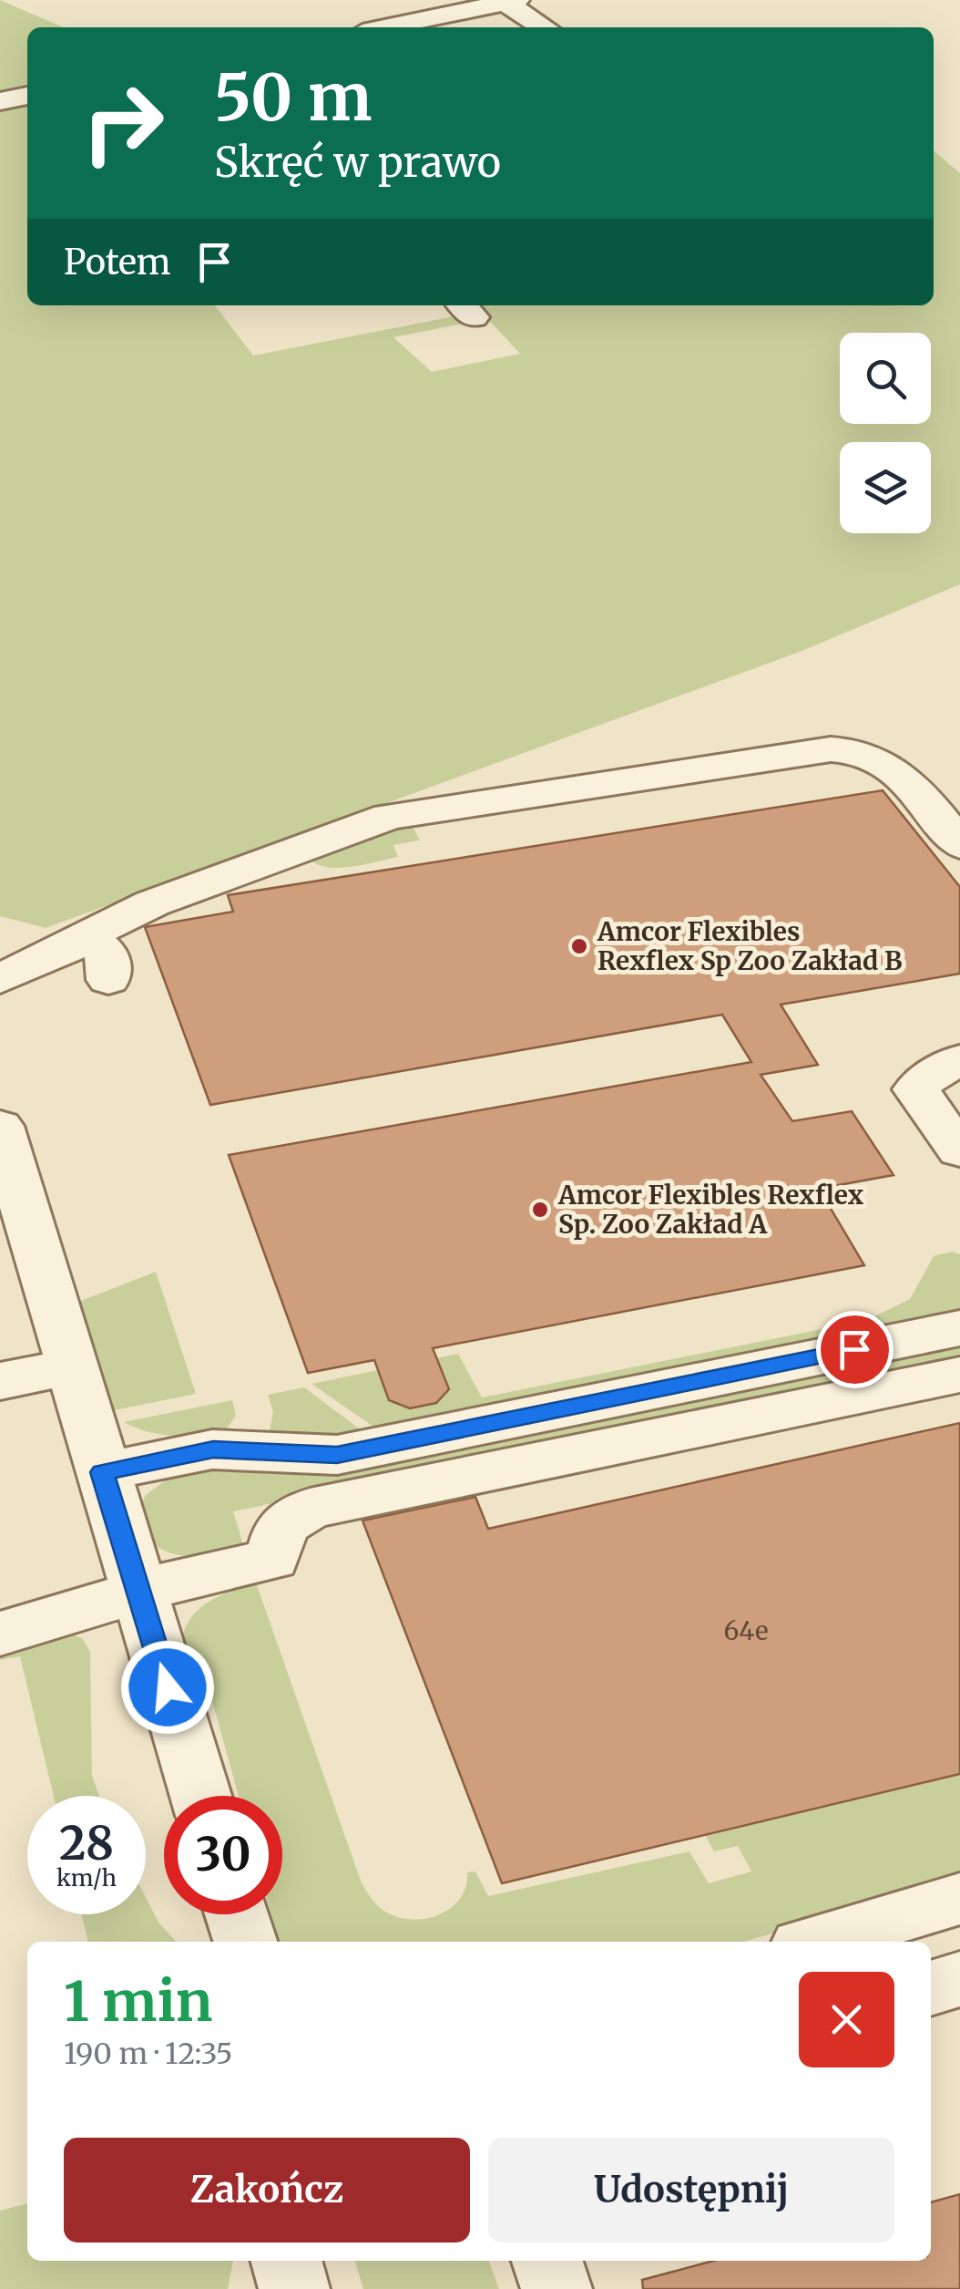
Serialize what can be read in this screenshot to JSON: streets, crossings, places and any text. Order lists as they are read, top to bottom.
{
  "places": ["Amcor Flexibles Rexflex Sp Zoo Zakład B", "Amcor Flexibles Rexflex Sp. Zoo Zakład A"],
  "house_numbers": ["64e"],
  "page": {
    "turn": ["50 m", "Skręć w prawo"],
    "then": "Potem",
    "speed": "28 km/h",
    "limit": "30",
    "heading": ["1 min", "190 m · 12:35"],
    "buttons": ["Zakończ", "Udostępnij"]
  }
}
